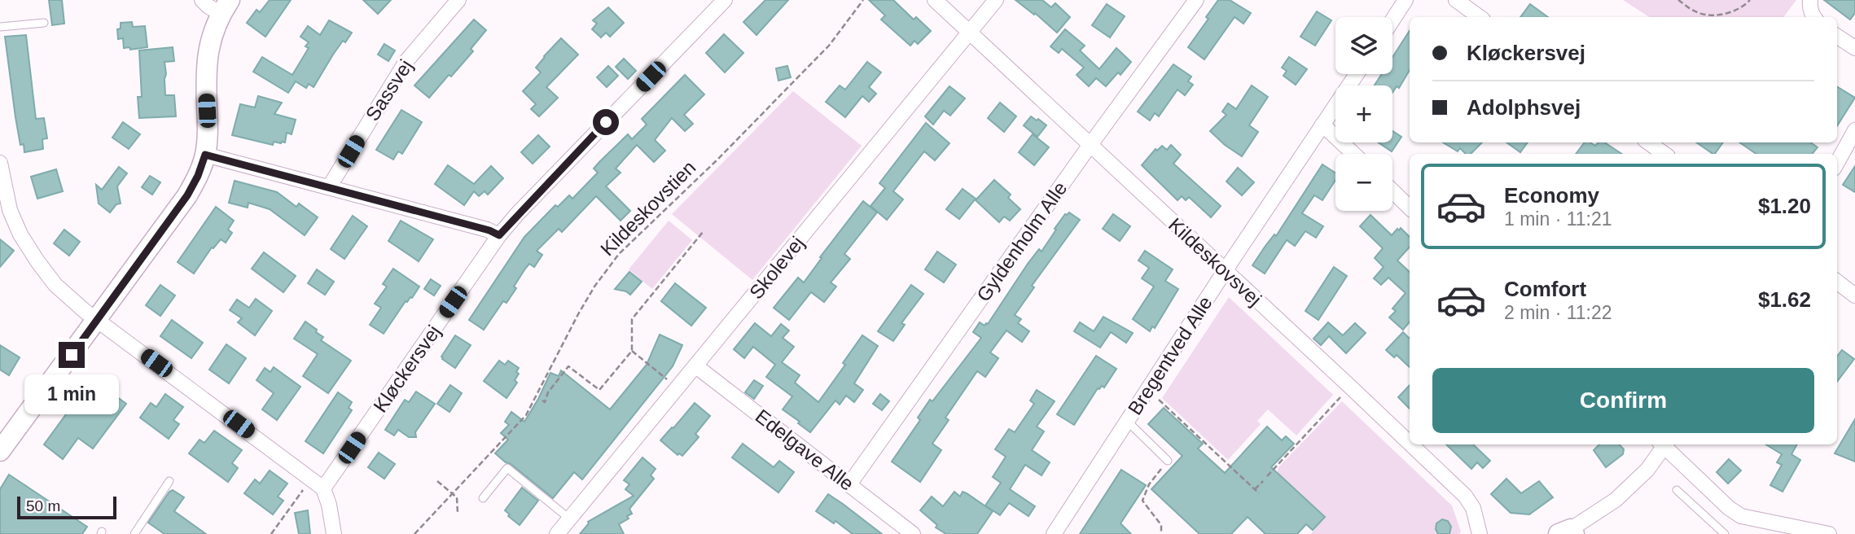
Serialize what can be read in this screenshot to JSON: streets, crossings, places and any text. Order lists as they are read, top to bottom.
{
  "streets": {
    "street": [
      "Sassvej",
      "Gyldenholm Alle",
      "Kildeskovsvej",
      "Skolevej",
      "Bregentved Alle",
      "Kløckersvej",
      "Edelgave Alle"
    ],
    "path": ["Kildeskovstien"]
  },
  "crossings": [
    ["Gyldenholm Alle", "Kildeskovsvej"],
    ["Gyldenholm Alle", "Edelgave Alle"],
    ["Kildeskovsvej", "Skolevej"],
    ["Kildeskovsvej", "Bregentved Alle"],
    ["Skolevej", "Edelgave Alle"]
  ],
  "scale_bar": "50 m",
  "page": {
    "map_buttons": ["+", "−"],
    "banner": ["Kløckersvej", "Adolphsvej"],
    "list": [
      {
        "name": "Economy",
        "note": "1 min · 11:21",
        "value": "$1.20"
      },
      {
        "name": "Comfort",
        "note": "2 min · 11:22",
        "value": "$1.62"
      }
    ],
    "buttons": "Confirm",
    "bubble": "1 min",
    "scale": "50 m"
  }
}
